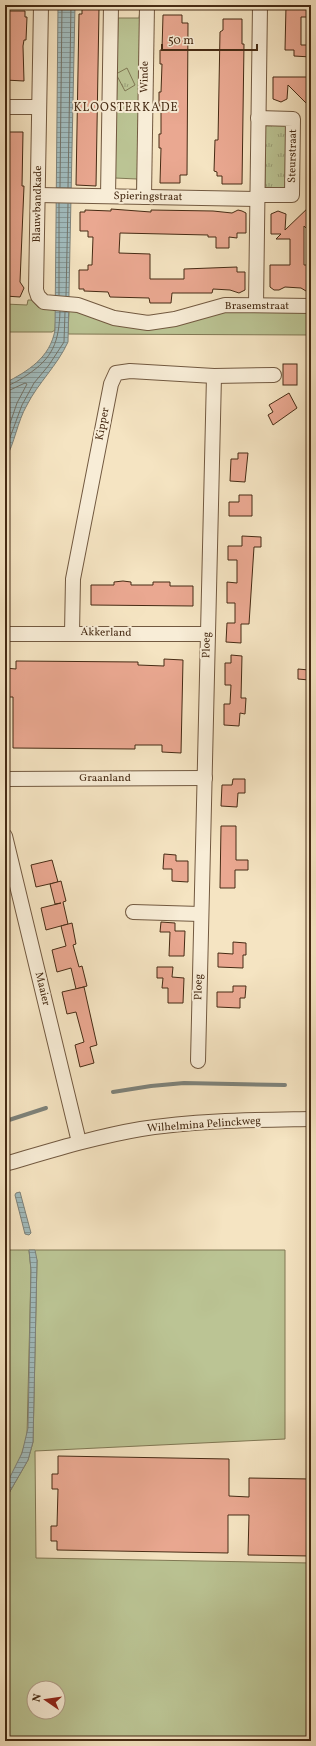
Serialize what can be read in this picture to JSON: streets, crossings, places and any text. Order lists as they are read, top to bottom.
{
  "streets": {
    "street": [
      "Winde",
      "Steurstraat",
      "Spieringstraat",
      "Blauwbandkade",
      "Brasemstraat",
      "Kipper",
      "Akkerland",
      "Ploeg",
      "Graanland",
      "Maaier",
      "Wilhelmina Pelinckweg"
    ]
  },
  "crossings": [
    ["Winde", "Spieringstraat"],
    ["Steurstraat", "Spieringstraat"],
    ["Spieringstraat", "Blauwbandkade"],
    ["Blauwbandkade", "Brasemstraat"],
    ["Kipper", "Akkerland"],
    ["Kipper", "Ploeg"],
    ["Akkerland", "Ploeg"],
    ["Ploeg", "Graanland"],
    ["Maaier", "Wilhelmina Pelinckweg"]
  ],
  "districts": ["KLOOSTERKADE"],
  "scale_bar": "50 m",
  "north": "left"
}
